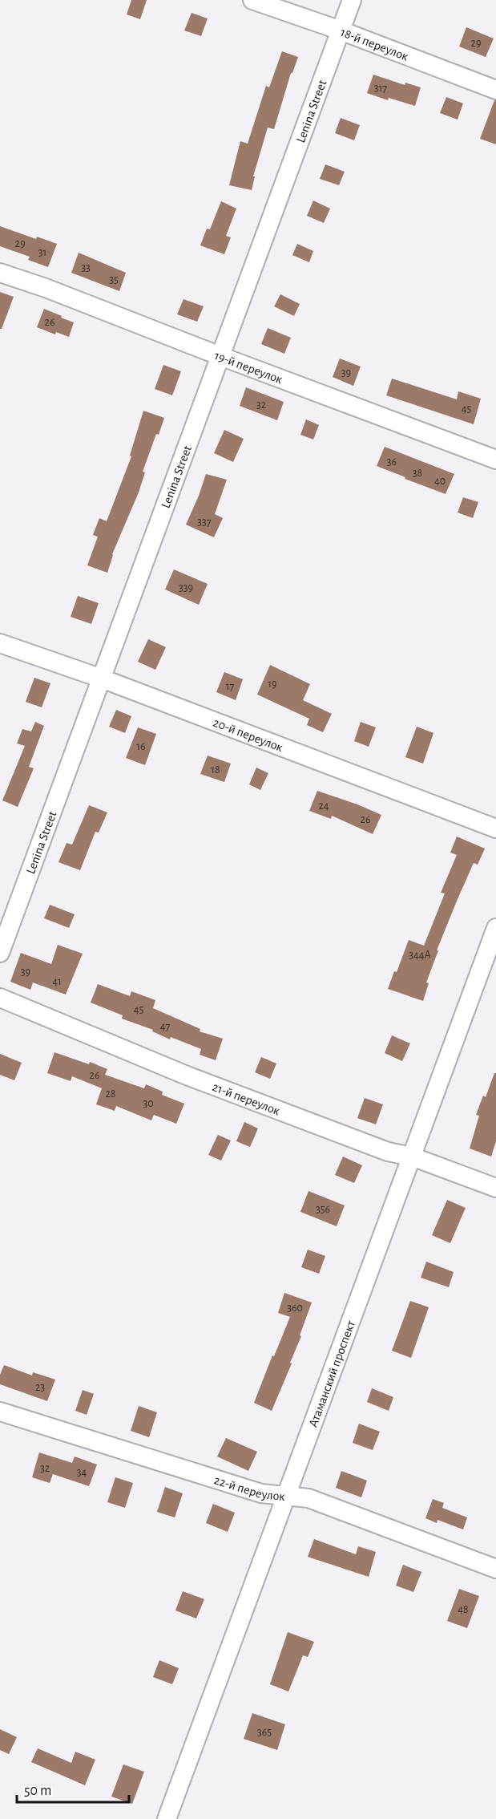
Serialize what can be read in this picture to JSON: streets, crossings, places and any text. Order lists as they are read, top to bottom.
{
  "streets": {
    "street": [
      "18-й переулок",
      "Lenina Street",
      "19-й переулок",
      "20-й переулок",
      "21-й переулок",
      "Атаманский проспект",
      "22-й переулок"
    ]
  },
  "crossings": [
    ["18-й переулок", "Lenina Street"],
    ["Lenina Street", "19-й переулок"],
    ["Lenina Street", "20-й переулок"],
    ["21-й переулок", "Атаманский проспект"],
    ["Атаманский проспект", "22-й переулок"]
  ],
  "house_numbers": [
    "29",
    "317",
    "29",
    "31",
    "33",
    "35",
    "26",
    "39",
    "32",
    "45",
    "36",
    "38",
    "40",
    "337",
    "339",
    "19",
    "17",
    "16",
    "18",
    "24",
    "26",
    "344А",
    "39",
    "41",
    "45",
    "47",
    "26",
    "28",
    "30",
    "356",
    "360",
    "23",
    "32",
    "34",
    "48",
    "365"
  ],
  "scale_bar": "50 m"
}
